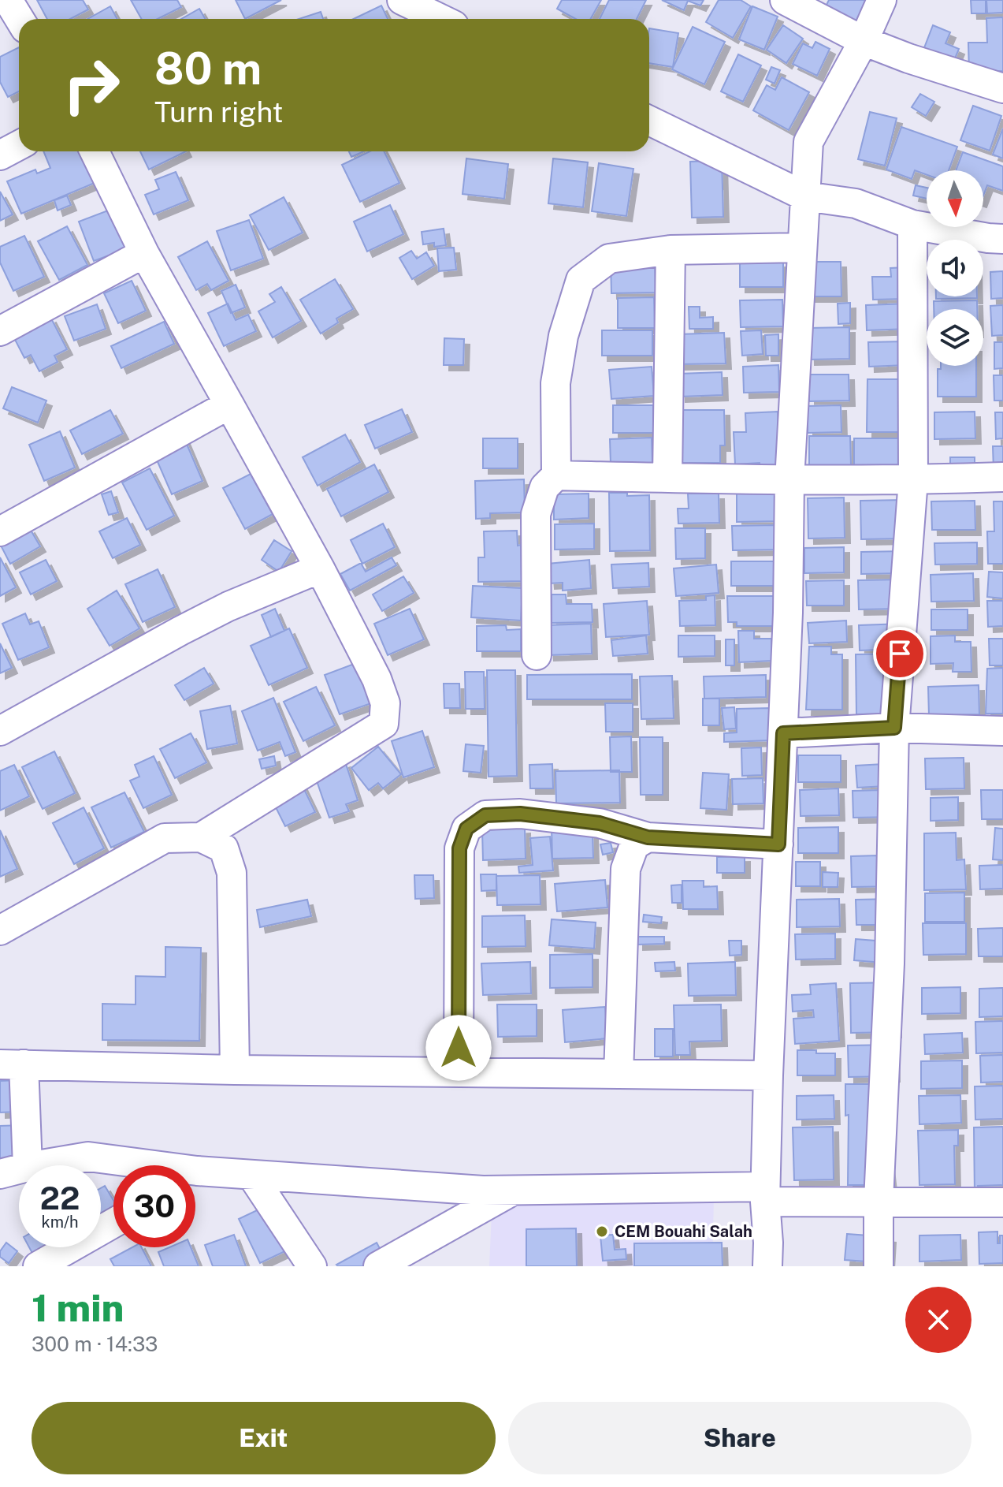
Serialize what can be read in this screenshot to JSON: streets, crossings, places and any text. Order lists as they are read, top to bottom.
{
  "places": ["CEM Bouahi Salah"],
  "north": "bottom",
  "page": {
    "turn": ["80 m", "Turn right"],
    "speed": "22 km/h",
    "limit": "30",
    "heading": ["1 min", "300 m · 14:33"],
    "buttons": ["Exit", "Share"]
  }
}
